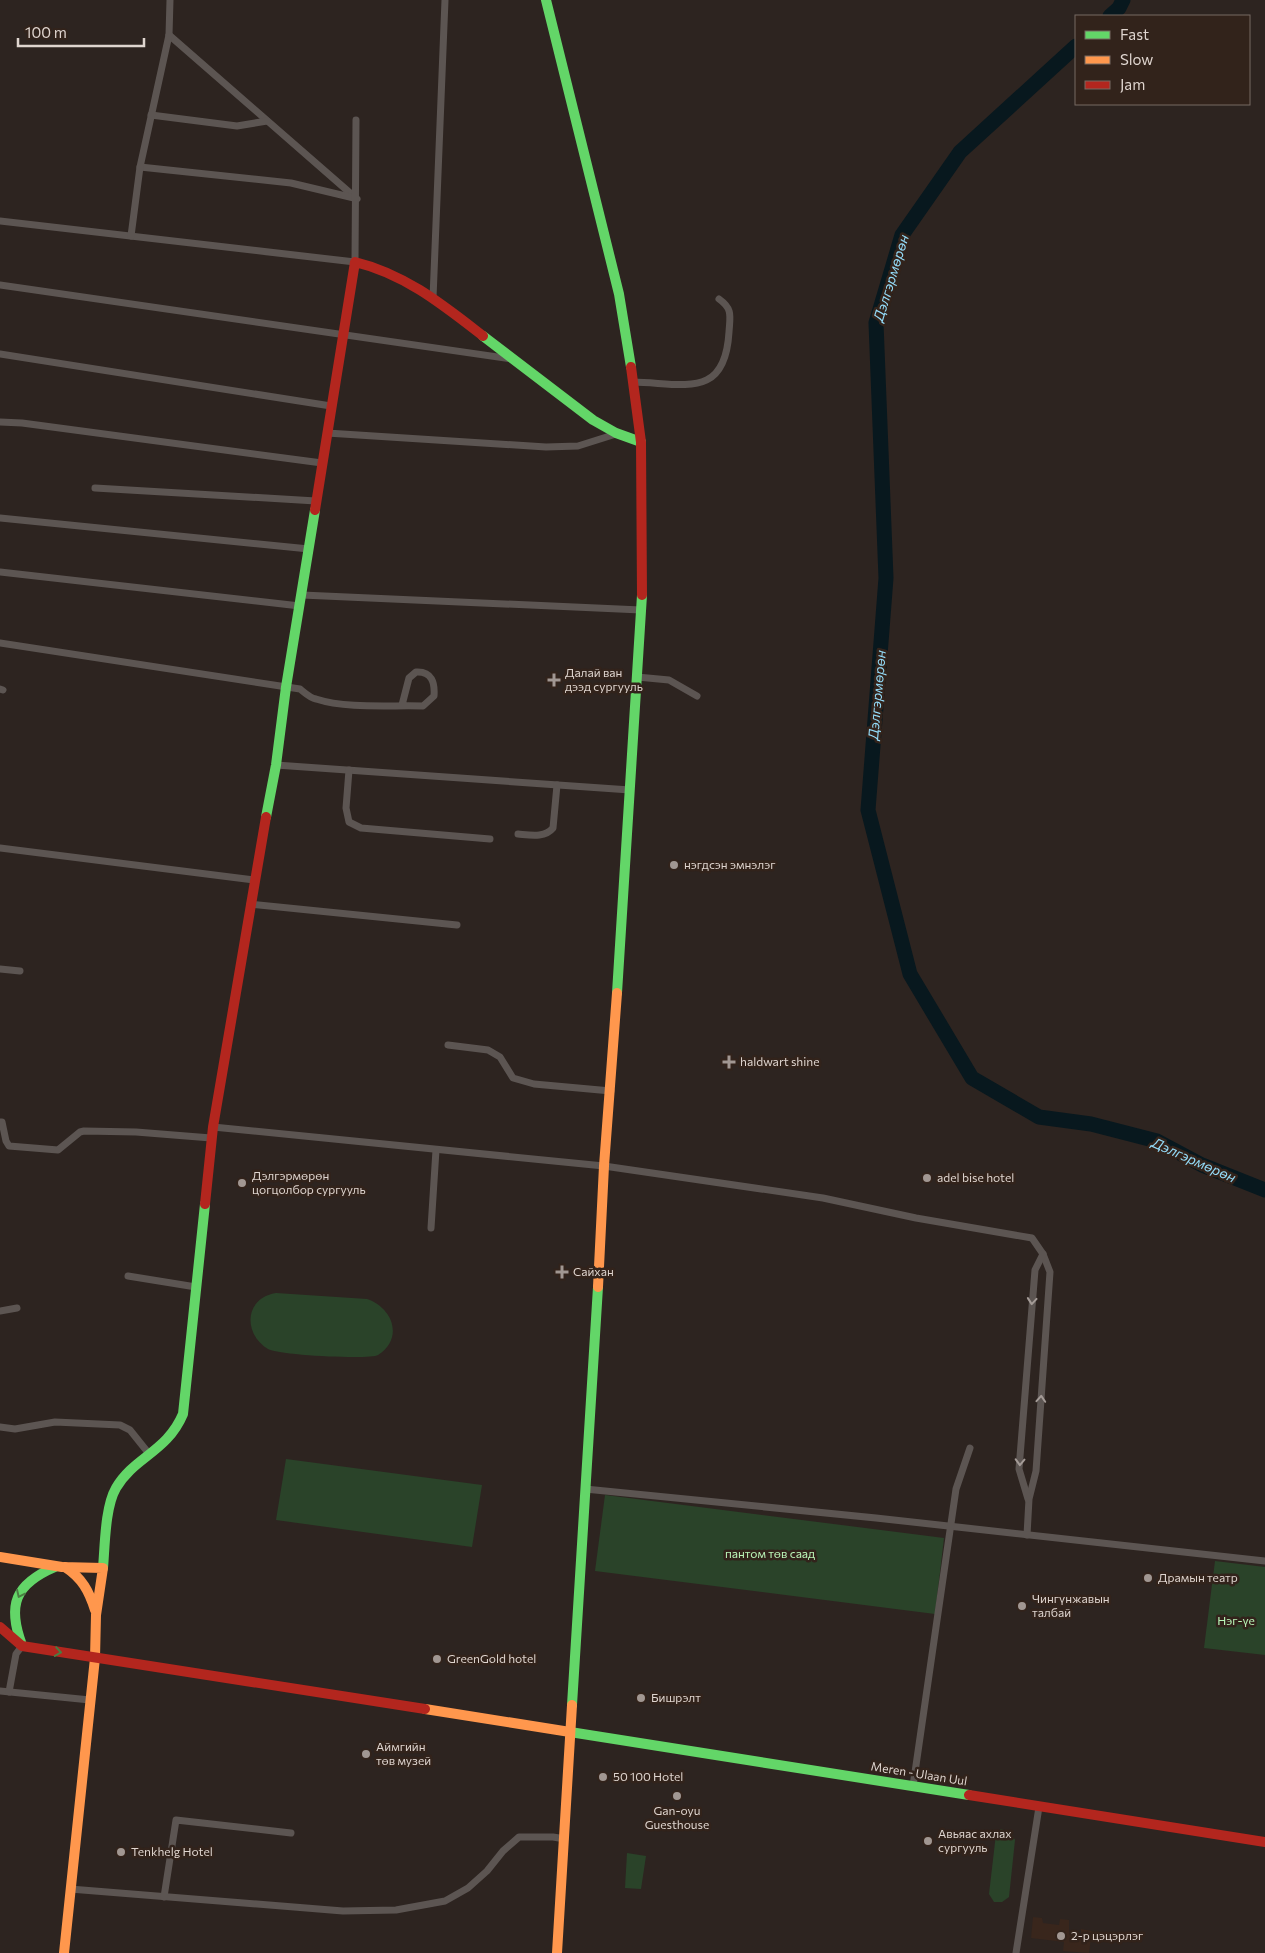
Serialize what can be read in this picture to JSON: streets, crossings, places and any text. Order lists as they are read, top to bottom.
{
  "streets": {
    "main road": ["Meren - Ulaan Uul"]
  },
  "water": ["Дэлгэрмөрөн"],
  "parks": ["пантом төв саад", "Нэг-үе"],
  "places": {
    "health": ["Далай ван дээд сургууль", "haldwart shine", "Сайхан"],
    "other": [
      "нэгдсэн эмнэлэг",
      "adel bise hotel",
      "Дэлгэрмөрөн цогцолбор сургууль",
      "Драмын театр",
      "Чингүнжавын талбай",
      "GreenGold hotel",
      "Бишрэлт",
      "Аймгийн төв музей",
      "50 100 Hotel",
      "Gan-oyu Guesthouse",
      "Авьяас ахлах сургууль",
      "Tenkhelg Hotel",
      "2-р цэцэрлэг"
    ]
  },
  "legend": ["Fast", "Slow", "Jam"],
  "scale_bar": "100 m"
}
